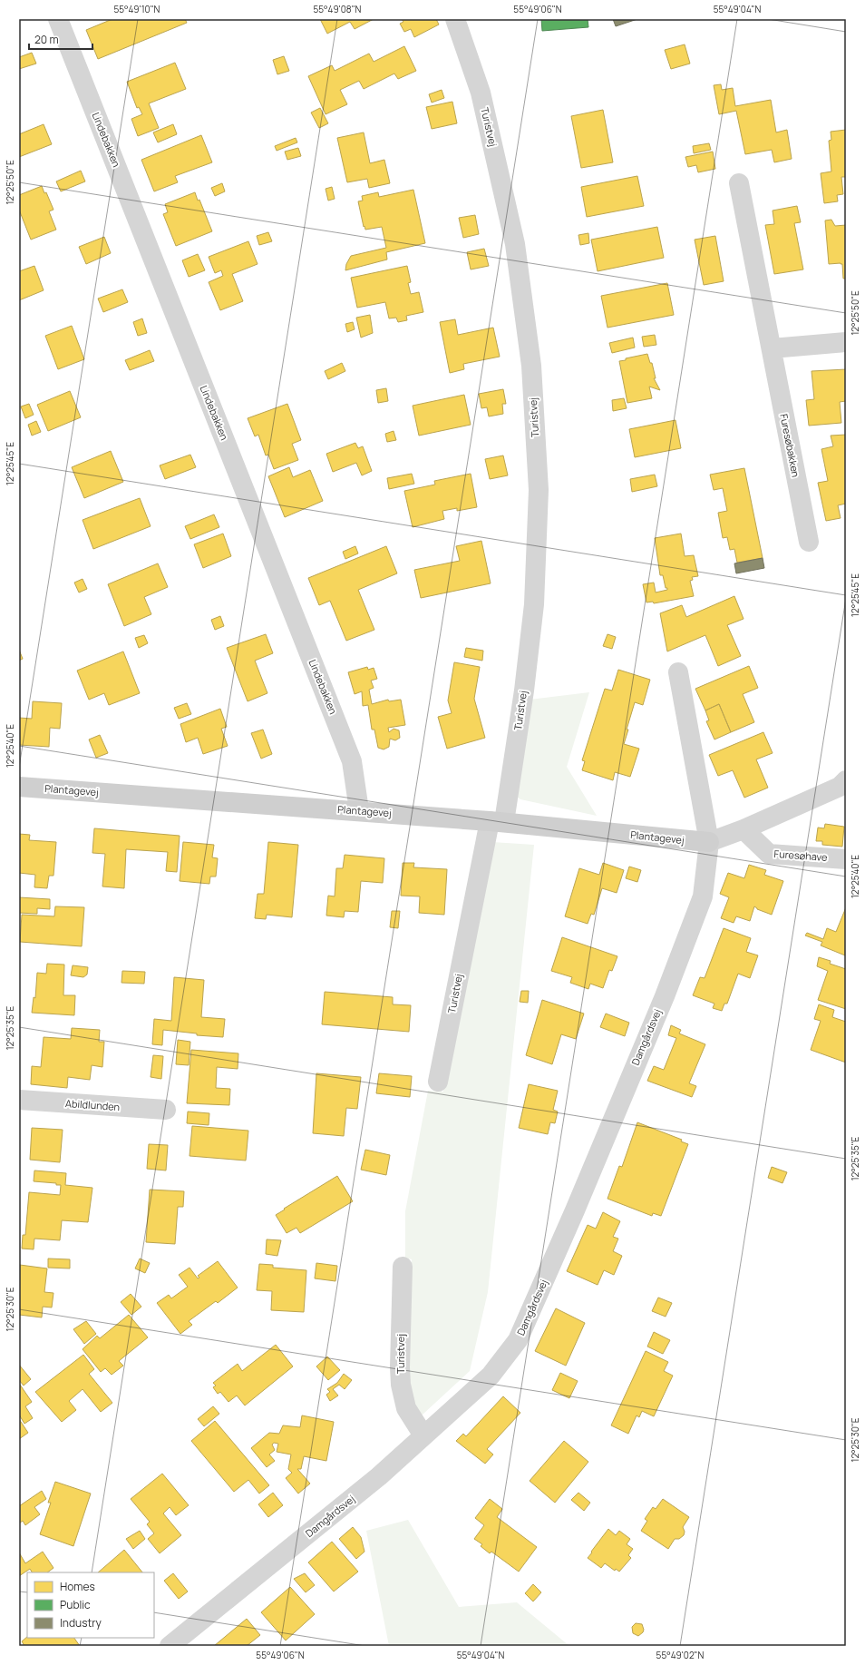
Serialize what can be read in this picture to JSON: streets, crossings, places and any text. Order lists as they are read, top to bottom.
{
  "streets": {
    "street": [
      "Turistvej",
      "Lindebakken",
      "Furesøbakken",
      "Plantagevej",
      "Furesøhave",
      "Damgårdsvej",
      "Abildlunden"
    ]
  },
  "crossings": [
    ["Turistvej", "Plantagevej"],
    ["Turistvej", "Damgårdsvej"],
    ["Lindebakken", "Plantagevej"],
    ["Plantagevej", "Furesøhave"],
    ["Plantagevej", "Damgårdsvej"]
  ],
  "legend": ["Homes", "Public", "Industry"],
  "scale_bar": "20 m",
  "coordinates": [
    "55°49'10\"N",
    "55°49'08\"N",
    "55°49'06\"N",
    "55°49'04\"N",
    "12°25'50\"E",
    "12°25'45\"E",
    "12°25'40\"E",
    "12°25'35\"E",
    "12°25'30\"E",
    "55°49'02\"N"
  ]
}
